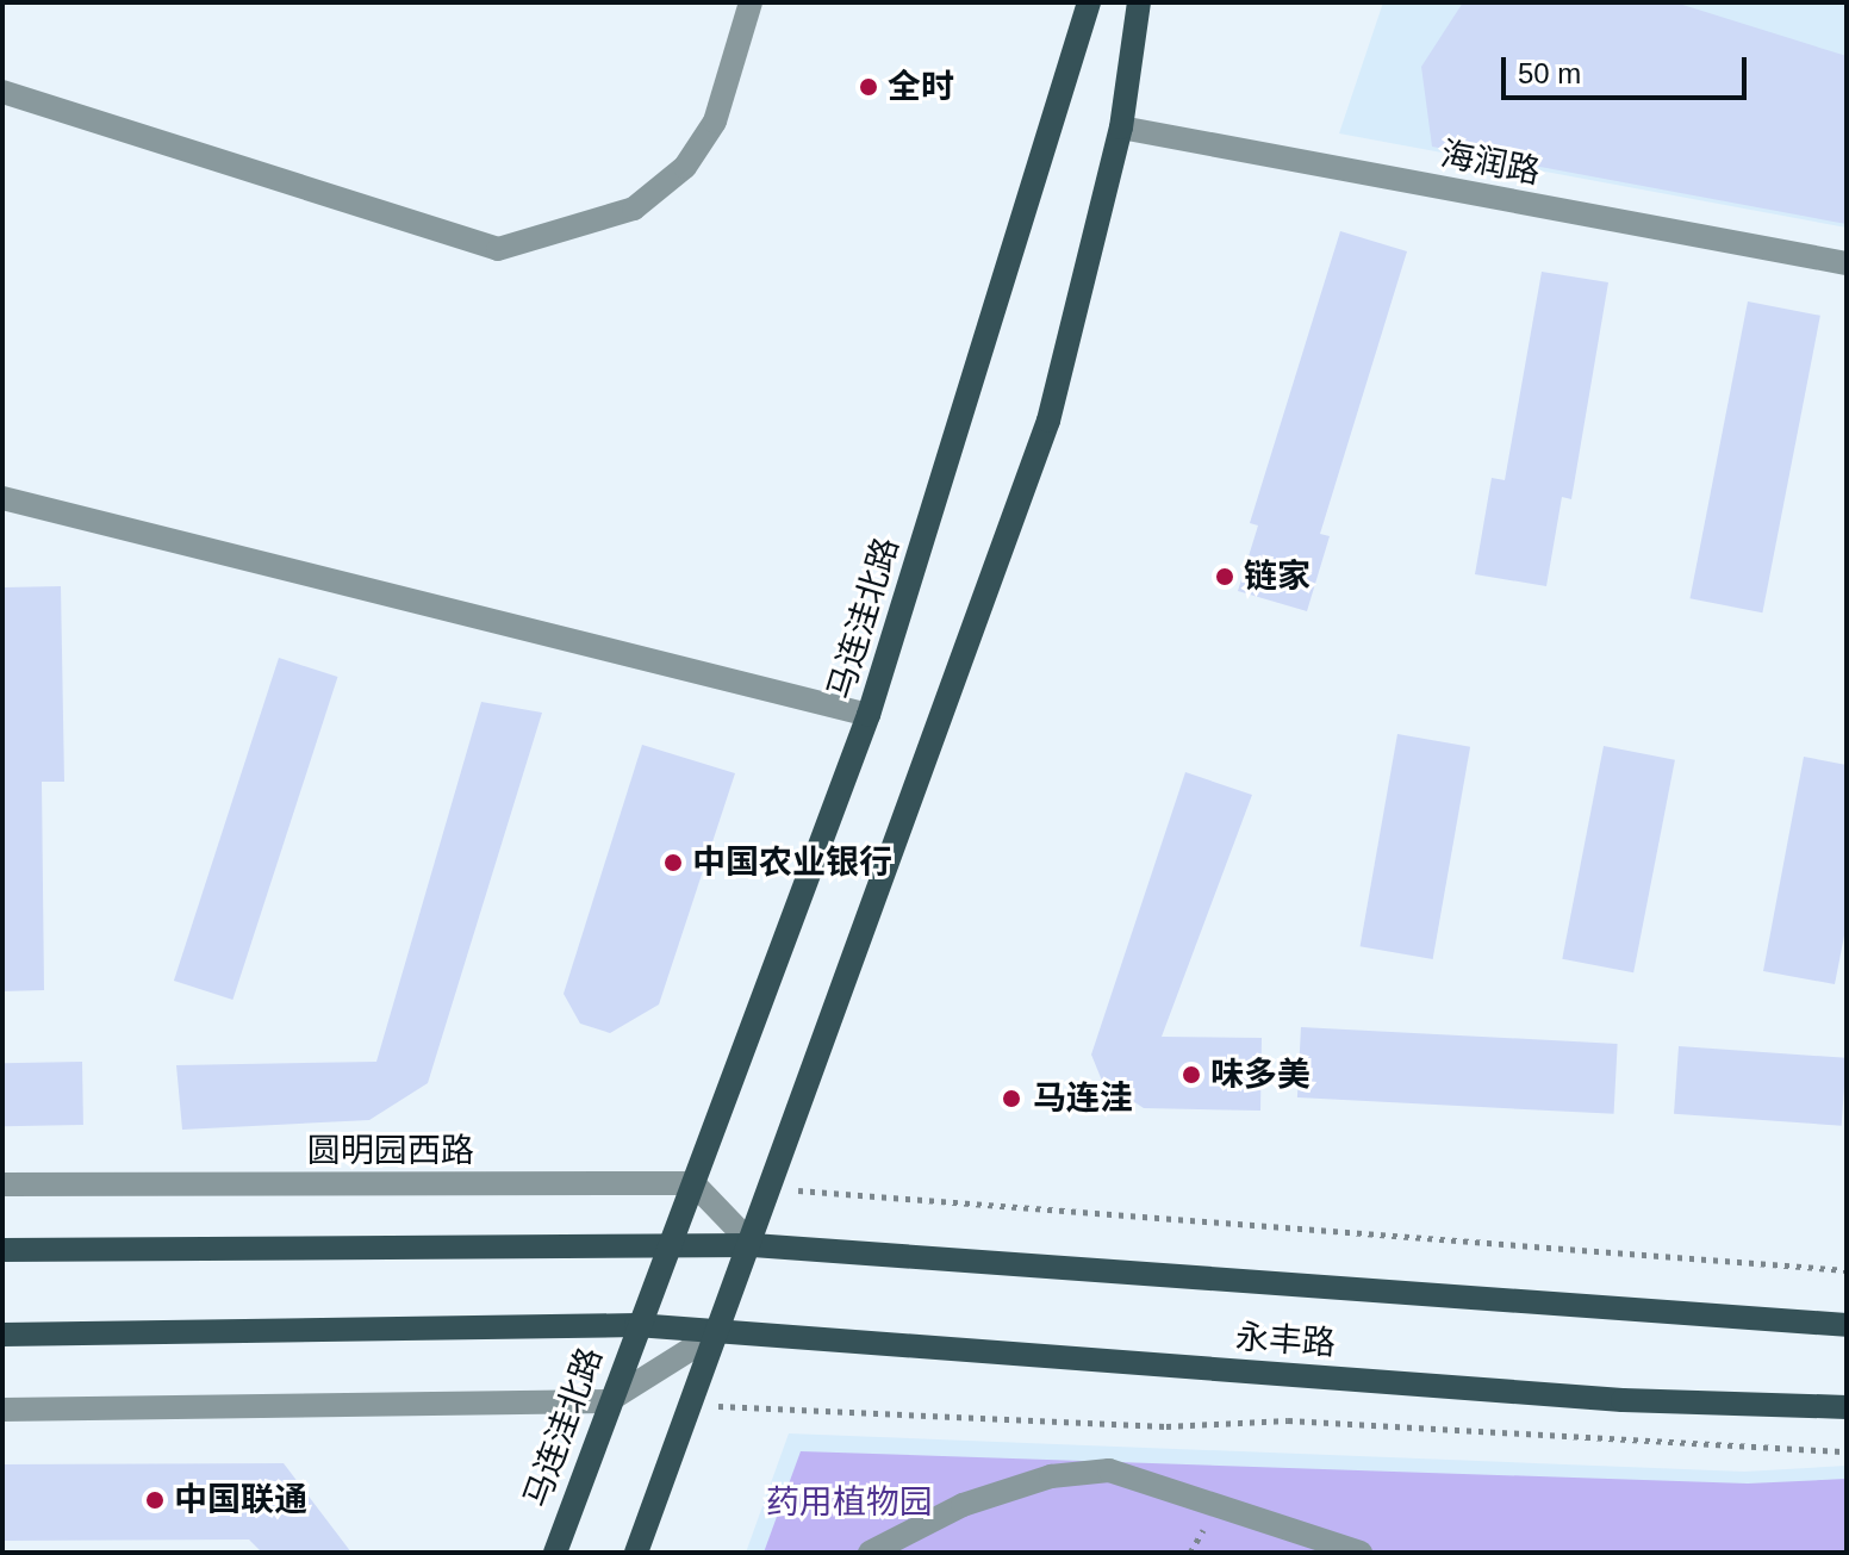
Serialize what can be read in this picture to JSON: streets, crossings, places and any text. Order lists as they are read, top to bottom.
{
  "streets": {
    "main road": ["马连洼北路", "永丰路"],
    "street": ["海润路", "圆明园西路"]
  },
  "crossings": [
    ["马连洼北路", "圆明园西路"],
    ["马连洼北路", "永丰路"]
  ],
  "parks": ["药用植物园"],
  "places": [
    "全时",
    "链家",
    "中国农业银行",
    "味多美",
    "马连洼",
    "中国联通"
  ],
  "scale_bar": "50 m"
}
